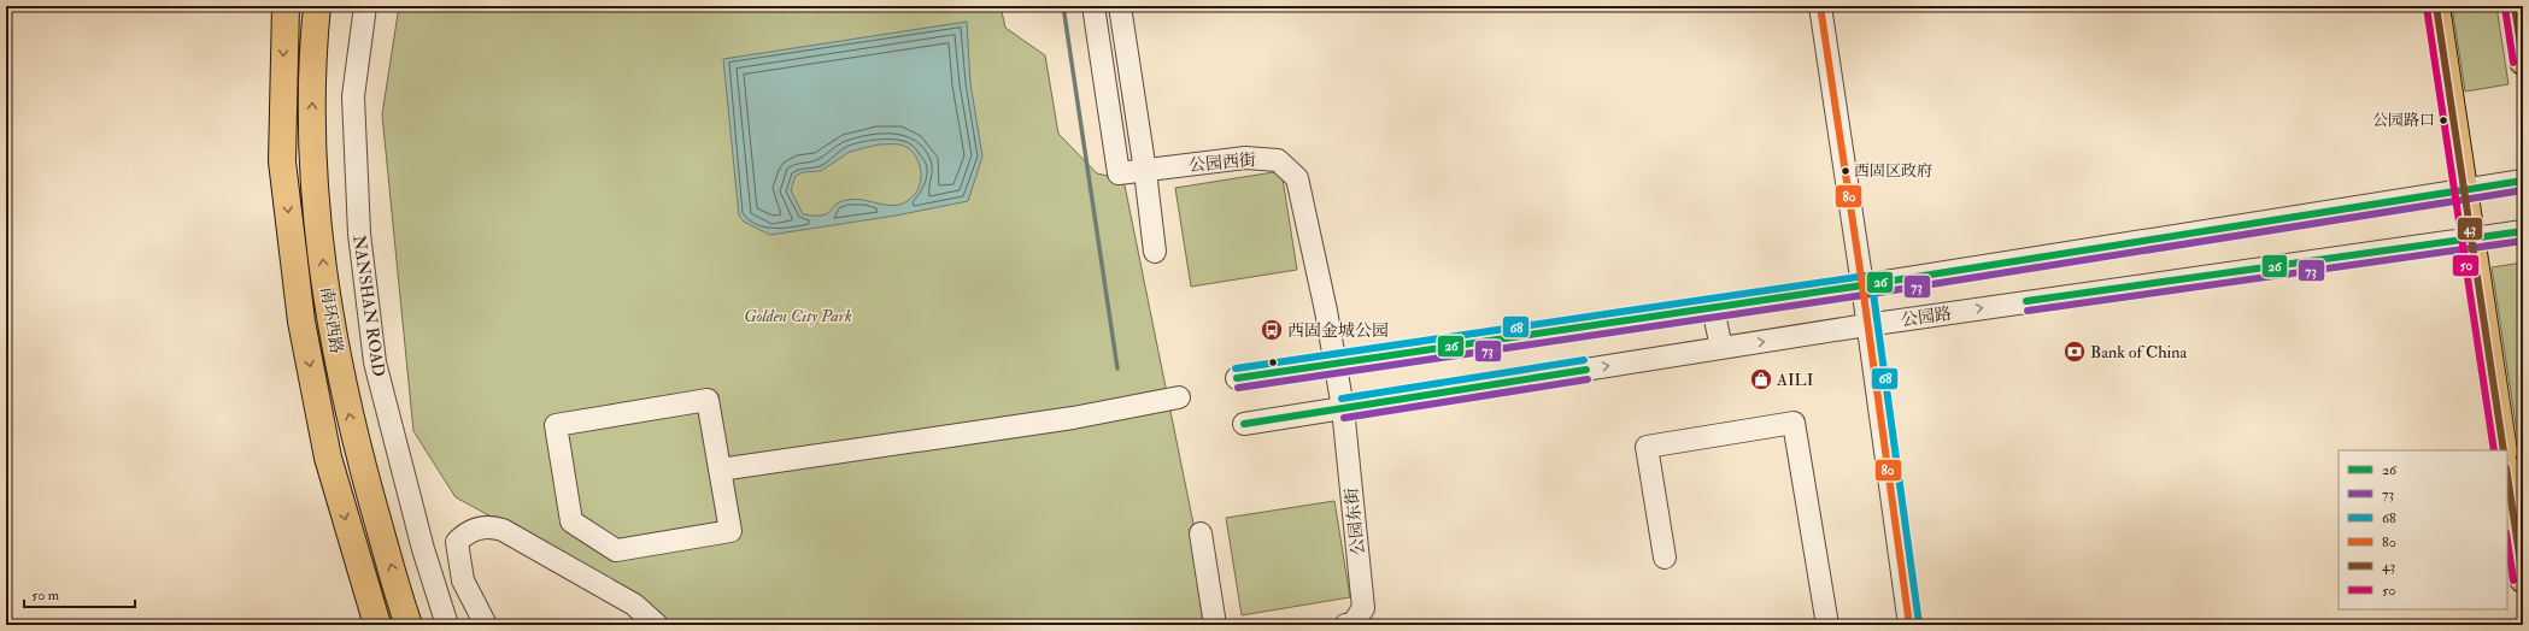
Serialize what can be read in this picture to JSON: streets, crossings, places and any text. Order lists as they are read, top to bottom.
{
  "streets": {
    "main road": ["南环西路"],
    "street": [
      "公园西街",
      "NANSHAN ROAD",
      "公园路",
      "公园东街"
    ]
  },
  "crossings": [
    ["公园西街", "公园路"],
    ["公园西街", "公园东街"],
    ["公园路", "公园东街"]
  ],
  "parks": ["Golden City Park"],
  "places": {
    "other": ["公园路口", "西固区政府"],
    "bus stop": ["西固金城公园"],
    "bank": ["Bank of China"],
    "shop": ["AILI"]
  },
  "lines": [
    "transit line 80",
    "transit line 43",
    "transit line 50",
    "transit line 26",
    "transit line 73",
    "transit line 68"
  ],
  "legend": [
    "26",
    "73",
    "68",
    "80",
    "43",
    "50"
  ],
  "scale_bar": "50 m"
}
